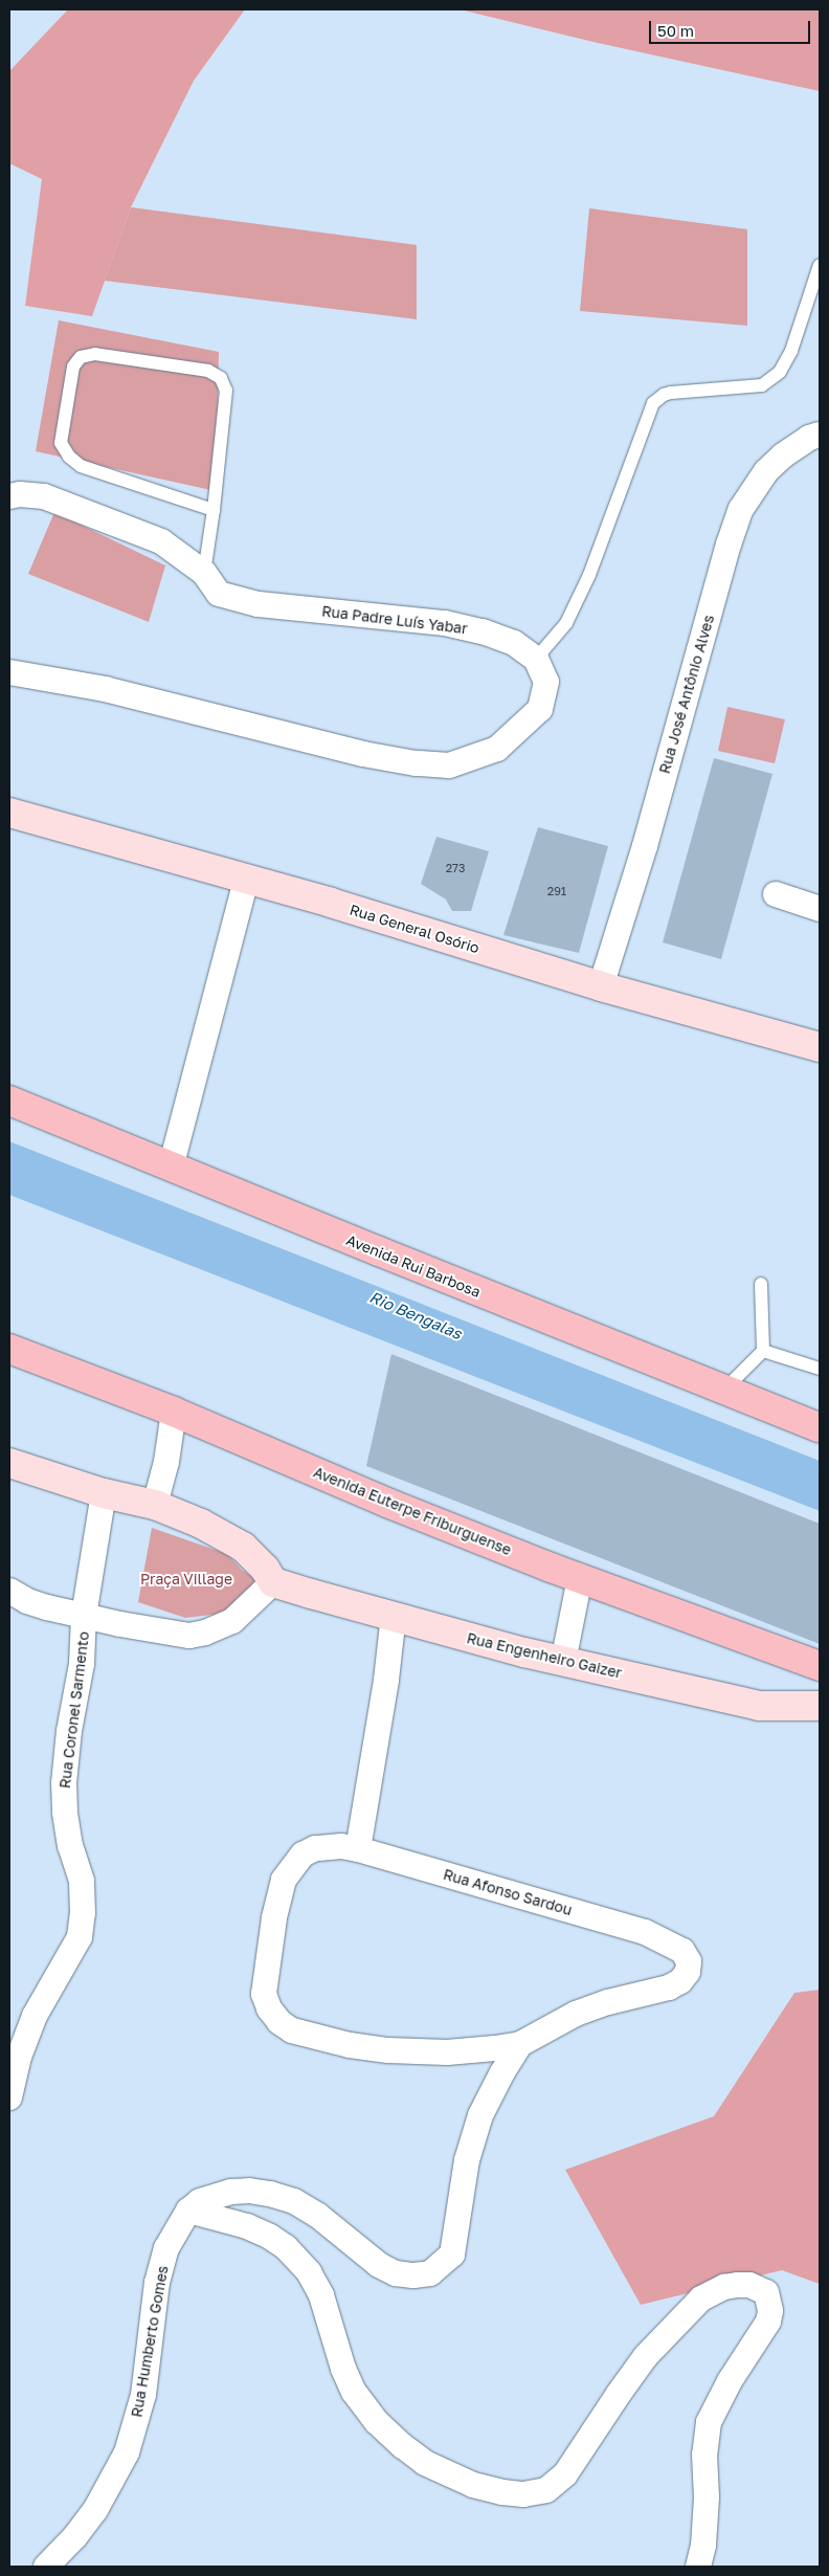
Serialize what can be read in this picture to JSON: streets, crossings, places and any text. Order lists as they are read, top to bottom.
{
  "streets": {
    "main road": ["Avenida Rui Barbosa", "Avenida Euterpe Friburguense"],
    "street": [
      "Rua Padre Luís Yabar",
      "Rua José Antônio Alves",
      "Rua General Osório",
      "Rua Engenheiro Gaizer",
      "Rua Coronel Sarmento",
      "Rua Afonso Sardou",
      "Rua Humberto Gomes"
    ]
  },
  "crossings": [
    ["Rua José Antônio Alves", "Rua General Osório"]
  ],
  "water": ["Rio Bengalas"],
  "parks": ["Praça Village"],
  "house_numbers": ["273", "291"],
  "scale_bar": "50 m"
}
